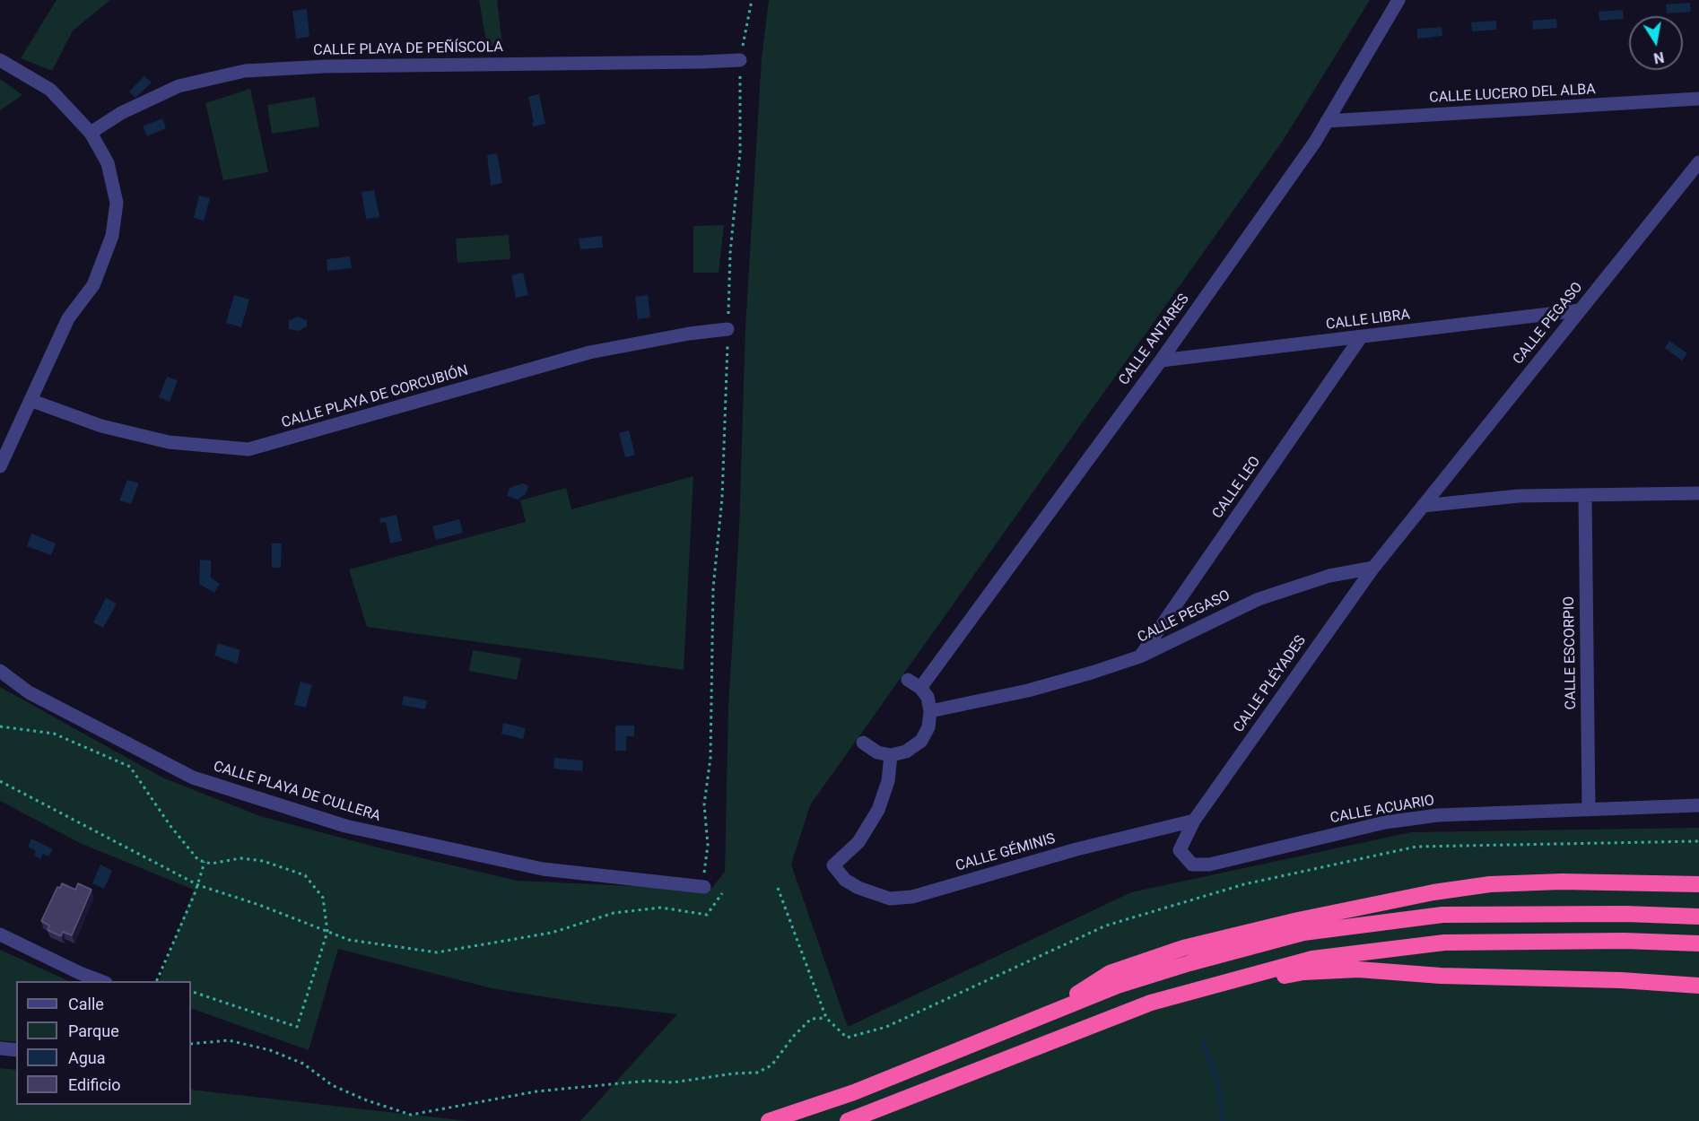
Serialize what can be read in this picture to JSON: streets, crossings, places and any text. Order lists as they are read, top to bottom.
{
  "streets": {
    "street": [
      "CALLE PLAYA DE PEÑÍSCOLA",
      "CALLE LUCERO DEL ALBA",
      "CALLE LIBRA",
      "CALLE PEGASO",
      "CALLE ANTARES",
      "CALLE PLAYA DE CORCUBIÓN",
      "CALLE LEO",
      "CALLE ESCORPIO",
      "CALLE PLÉYADES",
      "CALLE PLAYA DE CULLERA",
      "CALLE ACUARIO",
      "CALLE GÉMINIS"
    ]
  },
  "crossings": [
    ["CALLE LUCERO DEL ALBA", "CALLE ANTARES"],
    ["CALLE LIBRA", "CALLE PEGASO"],
    ["CALLE LIBRA", "CALLE ANTARES"],
    ["CALLE LIBRA", "CALLE LEO"],
    ["CALLE PEGASO", "CALLE LEO"],
    ["CALLE PEGASO", "CALLE PLÉYADES"],
    ["CALLE ESCORPIO", "CALLE ACUARIO"],
    ["CALLE PLÉYADES", "CALLE ACUARIO"],
    ["CALLE PLÉYADES", "CALLE GÉMINIS"],
    ["CALLE ACUARIO", "CALLE GÉMINIS"]
  ],
  "legend": [
    "Calle",
    "Parque",
    "Agua",
    "Edificio"
  ],
  "north": "bottom"
}
